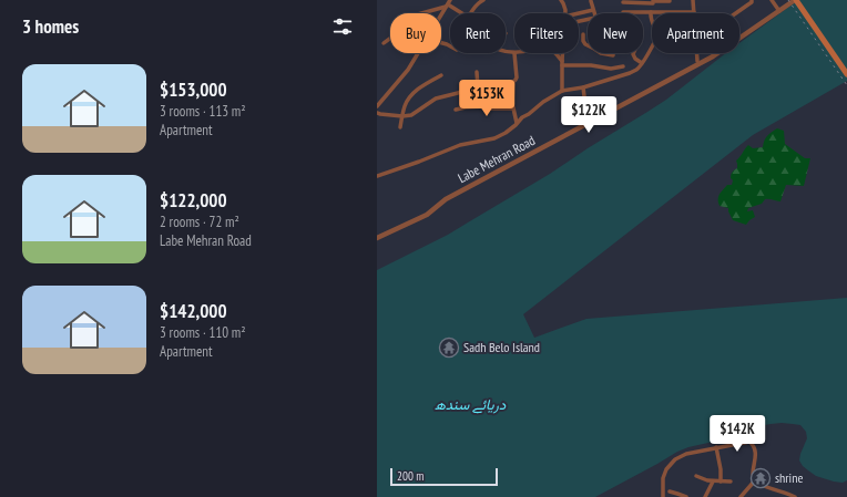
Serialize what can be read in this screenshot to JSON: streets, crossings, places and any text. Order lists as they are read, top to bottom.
{
  "streets": {
    "street": ["Labe Mehran Road"]
  },
  "water": ["دریائے سندھ"],
  "places": {
    "temple": ["Sadh Belo Island", "shrine"]
  },
  "scale_bar": "200 m",
  "page": {
    "heading": "3 homes",
    "chip": [
      "Buy",
      "Rent",
      "Filters",
      "New",
      "Apartment"
    ],
    "list": [
      {
        "name": "$153,000",
        "note": "3 rooms · 113 m² · Apartment"
      },
      {
        "name": "$122,000",
        "note": "2 rooms · 72 m² · Labe Mehran Road"
      },
      {
        "name": "$142,000",
        "note": "3 rooms · 110 m² · Apartment"
      }
    ],
    "price": ["$153K", "$122K", "$142K"],
    "scale": "200 m"
  }
}
